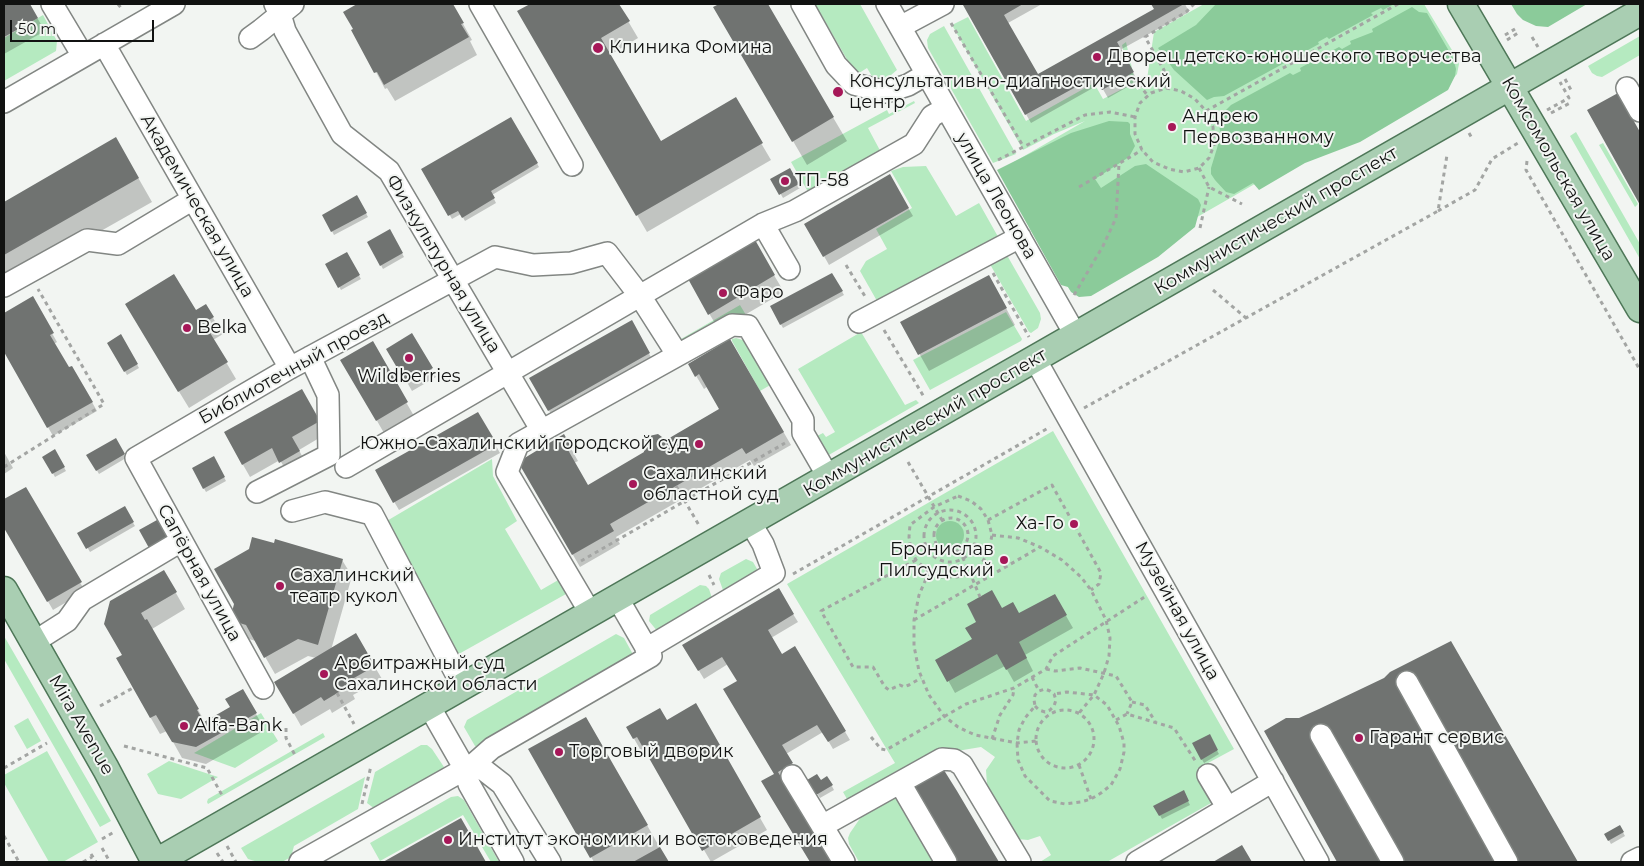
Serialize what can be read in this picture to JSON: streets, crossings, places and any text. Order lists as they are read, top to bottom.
{
  "streets": {
    "main road": ["Комсомольская улица", "Коммунистический проспект", "Mira Avenue"],
    "street": [
      "улица Леонова",
      "Академическая улица",
      "Физкультурная улица",
      "Библиотечный проезд",
      "Сапёрная улица",
      "Музейная улица"
    ]
  },
  "crossings": [
    ["Комсомольская улица", "Коммунистический проспект"],
    ["улица Леонова", "Коммунистический проспект"],
    ["Академическая улица", "Библиотечный проезд"],
    ["Коммунистический проспект", "Музейная улица"],
    ["Коммунистический проспект", "Mira Avenue"],
    ["Физкультурная улица", "Библиотечный проезд"],
    ["Библиотечный проезд", "Сапёрная улица"]
  ],
  "places": [
    "Клиника Фомина",
    "Дворец детско-юношеского творчества",
    "Консультативно-диагностический центр",
    "Андрею Первозванному",
    "ТП-58",
    "Фаро",
    "Belka",
    "Wildberries",
    "Южно-Сахалинский городской суд",
    "Сахалинский областной суд",
    "Ха-Го",
    "Бронислав Пилсудский",
    "Сахалинский театр кукол",
    "Арбитражный суд Сахалинской области",
    "Alfa-Bank",
    "Гарант сервис",
    "Торговый дворик",
    "Институт экономики и востоковедения"
  ],
  "scale_bar": "50 m"
}
